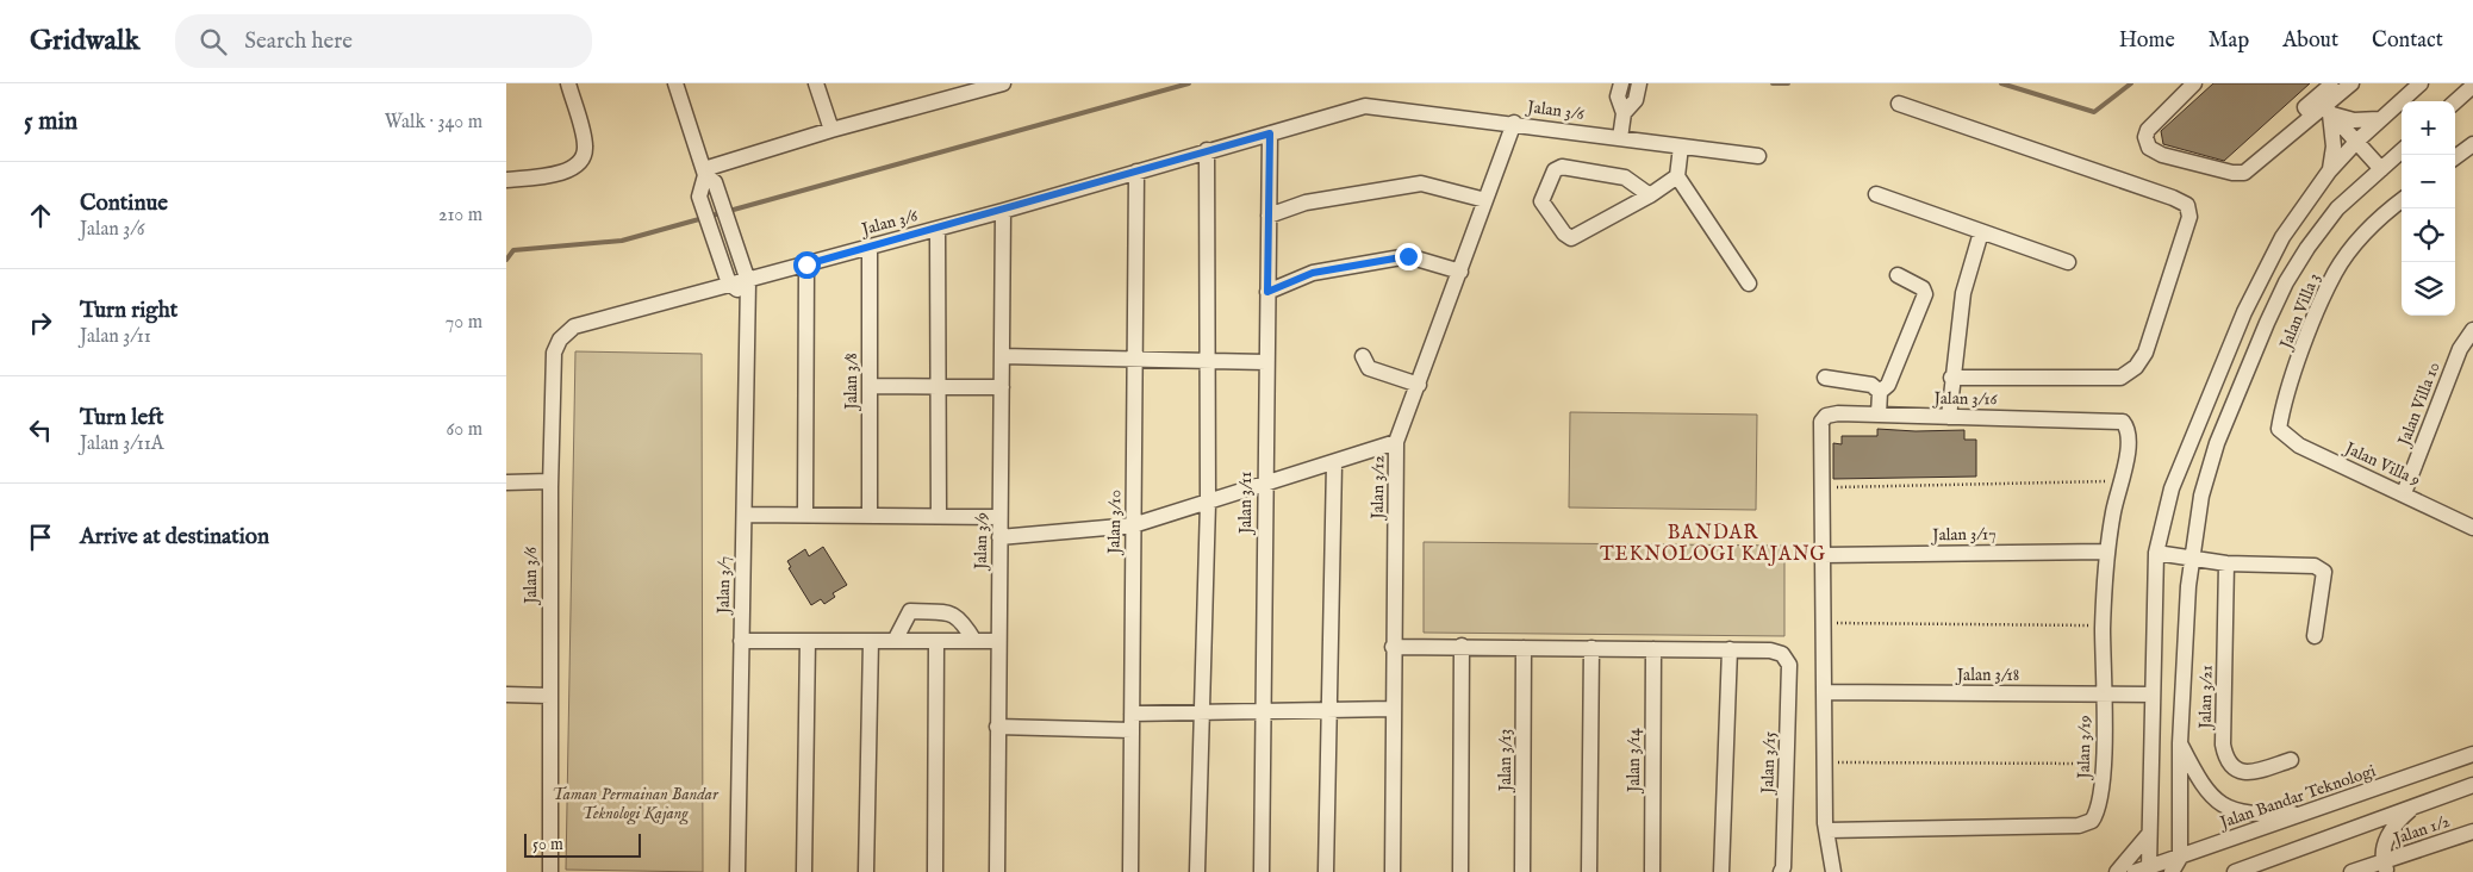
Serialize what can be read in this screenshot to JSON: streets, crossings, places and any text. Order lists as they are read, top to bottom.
{
  "streets": {
    "street": [
      "Jalan 3/6",
      "Jalan Villa 3",
      "Jalan 3/8",
      "Jalan 3/16",
      "Jalan Villa 10",
      "Jalan Villa 9",
      "Jalan 3/12",
      "Jalan 3/11",
      "Jalan 3/10",
      "Jalan 3/17",
      "Jalan 3/9",
      "Jalan 3/7",
      "Jalan 3/18",
      "Jalan 3/21",
      "Jalan 3/19",
      "Jalan 3/13",
      "Jalan 3/14",
      "Jalan 3/15",
      "Jalan Bandar Teknologi",
      "Jalan 1/2"
    ]
  },
  "crossings": [
    ["Jalan 3/6", "Jalan 3/8"],
    ["Jalan 3/6", "Jalan 3/12"],
    ["Jalan 3/6", "Jalan 3/11"],
    ["Jalan 3/6", "Jalan 3/10"],
    ["Jalan 3/6", "Jalan 3/9"],
    ["Jalan 3/6", "Jalan 3/7"],
    ["Jalan Villa 3", "Jalan Villa 9"],
    ["Jalan 3/16", "Jalan 3/19"],
    ["Jalan Villa 10", "Jalan Villa 9"],
    ["Jalan 3/17", "Jalan 3/19"],
    ["Jalan 3/18", "Jalan 3/19"]
  ],
  "districts": ["BANDAR TEKNOLOGI KAJANG"],
  "parks": ["Taman Permainan Bandar Teknologi Kajang"],
  "scale_bar": "50 m",
  "page": {
    "header": "Gridwalk",
    "search": "Search here",
    "nav": [
      "Home",
      "Map",
      "About",
      "Contact"
    ],
    "heading": ["5 min", "Walk · 340 m"],
    "map_buttons": ["+", "−"],
    "list": [
      ["Continue", "Jalan 3/6", "210 m"],
      ["Turn right", "Jalan 3/11", "70 m"],
      ["Turn left", "Jalan 3/11A", "60 m"],
      "Arrive at destination"
    ],
    "scale": "50 m"
  }
}
